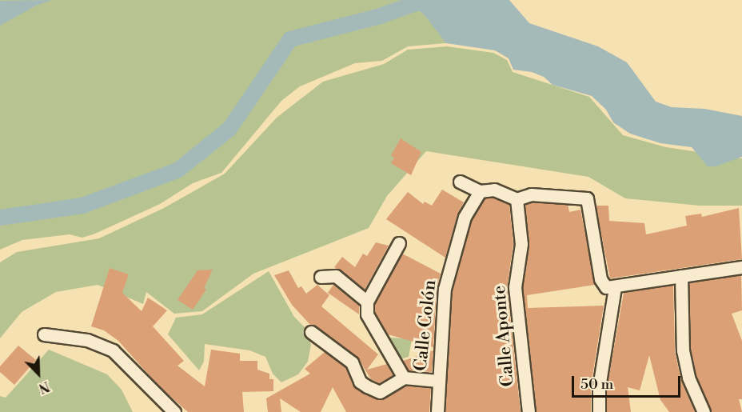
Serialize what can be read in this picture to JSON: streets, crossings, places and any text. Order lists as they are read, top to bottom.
{
  "streets": {
    "street": ["Calle Colón", "Calle Aponte"]
  },
  "scale_bar": "50 m",
  "north": "bottom right"
}
